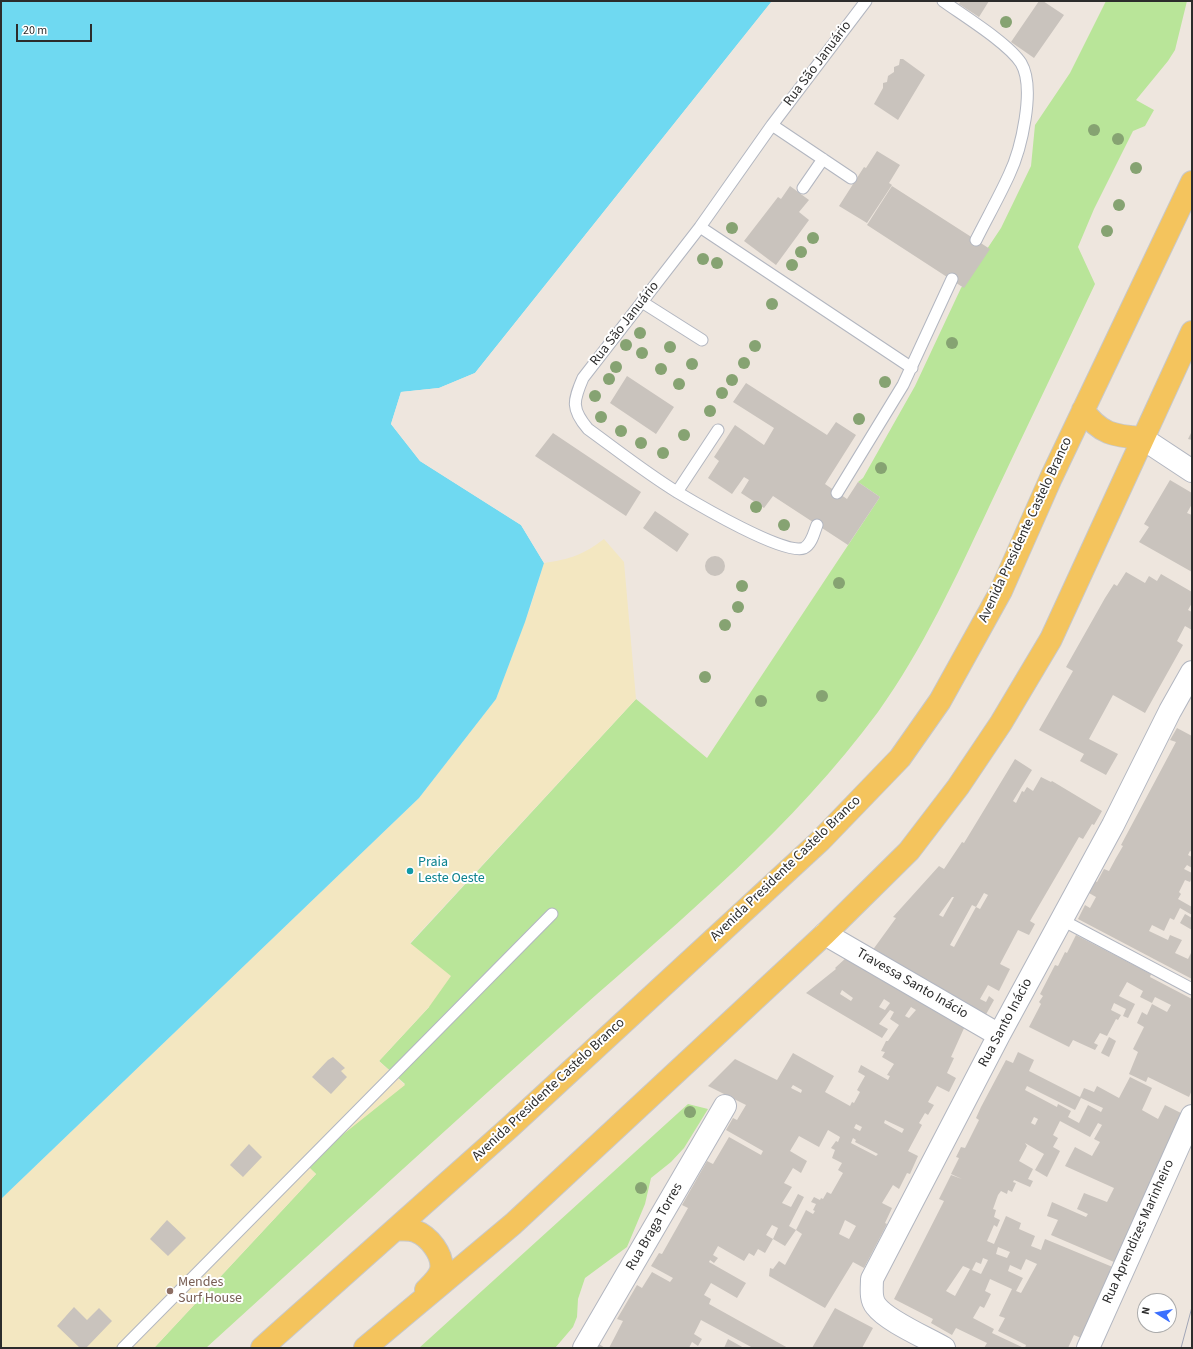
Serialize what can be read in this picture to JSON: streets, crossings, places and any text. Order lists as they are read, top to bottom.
{
  "streets": {
    "main road": ["Avenida Presidente Castelo Branco"],
    "street": [
      "Travessa Santo Inácio",
      "Rua Santo Inácio",
      "Rua Braga Torres",
      "Rua Aprendizes Marinheiro"
    ],
    "lane": ["Rua São Januário"]
  },
  "crossings": [
    ["Travessa Santo Inácio", "Rua Santo Inácio"]
  ],
  "places": ["Praia Leste Oeste", "Mendes Surf House"],
  "scale_bar": "20 m",
  "north": "left"
}
